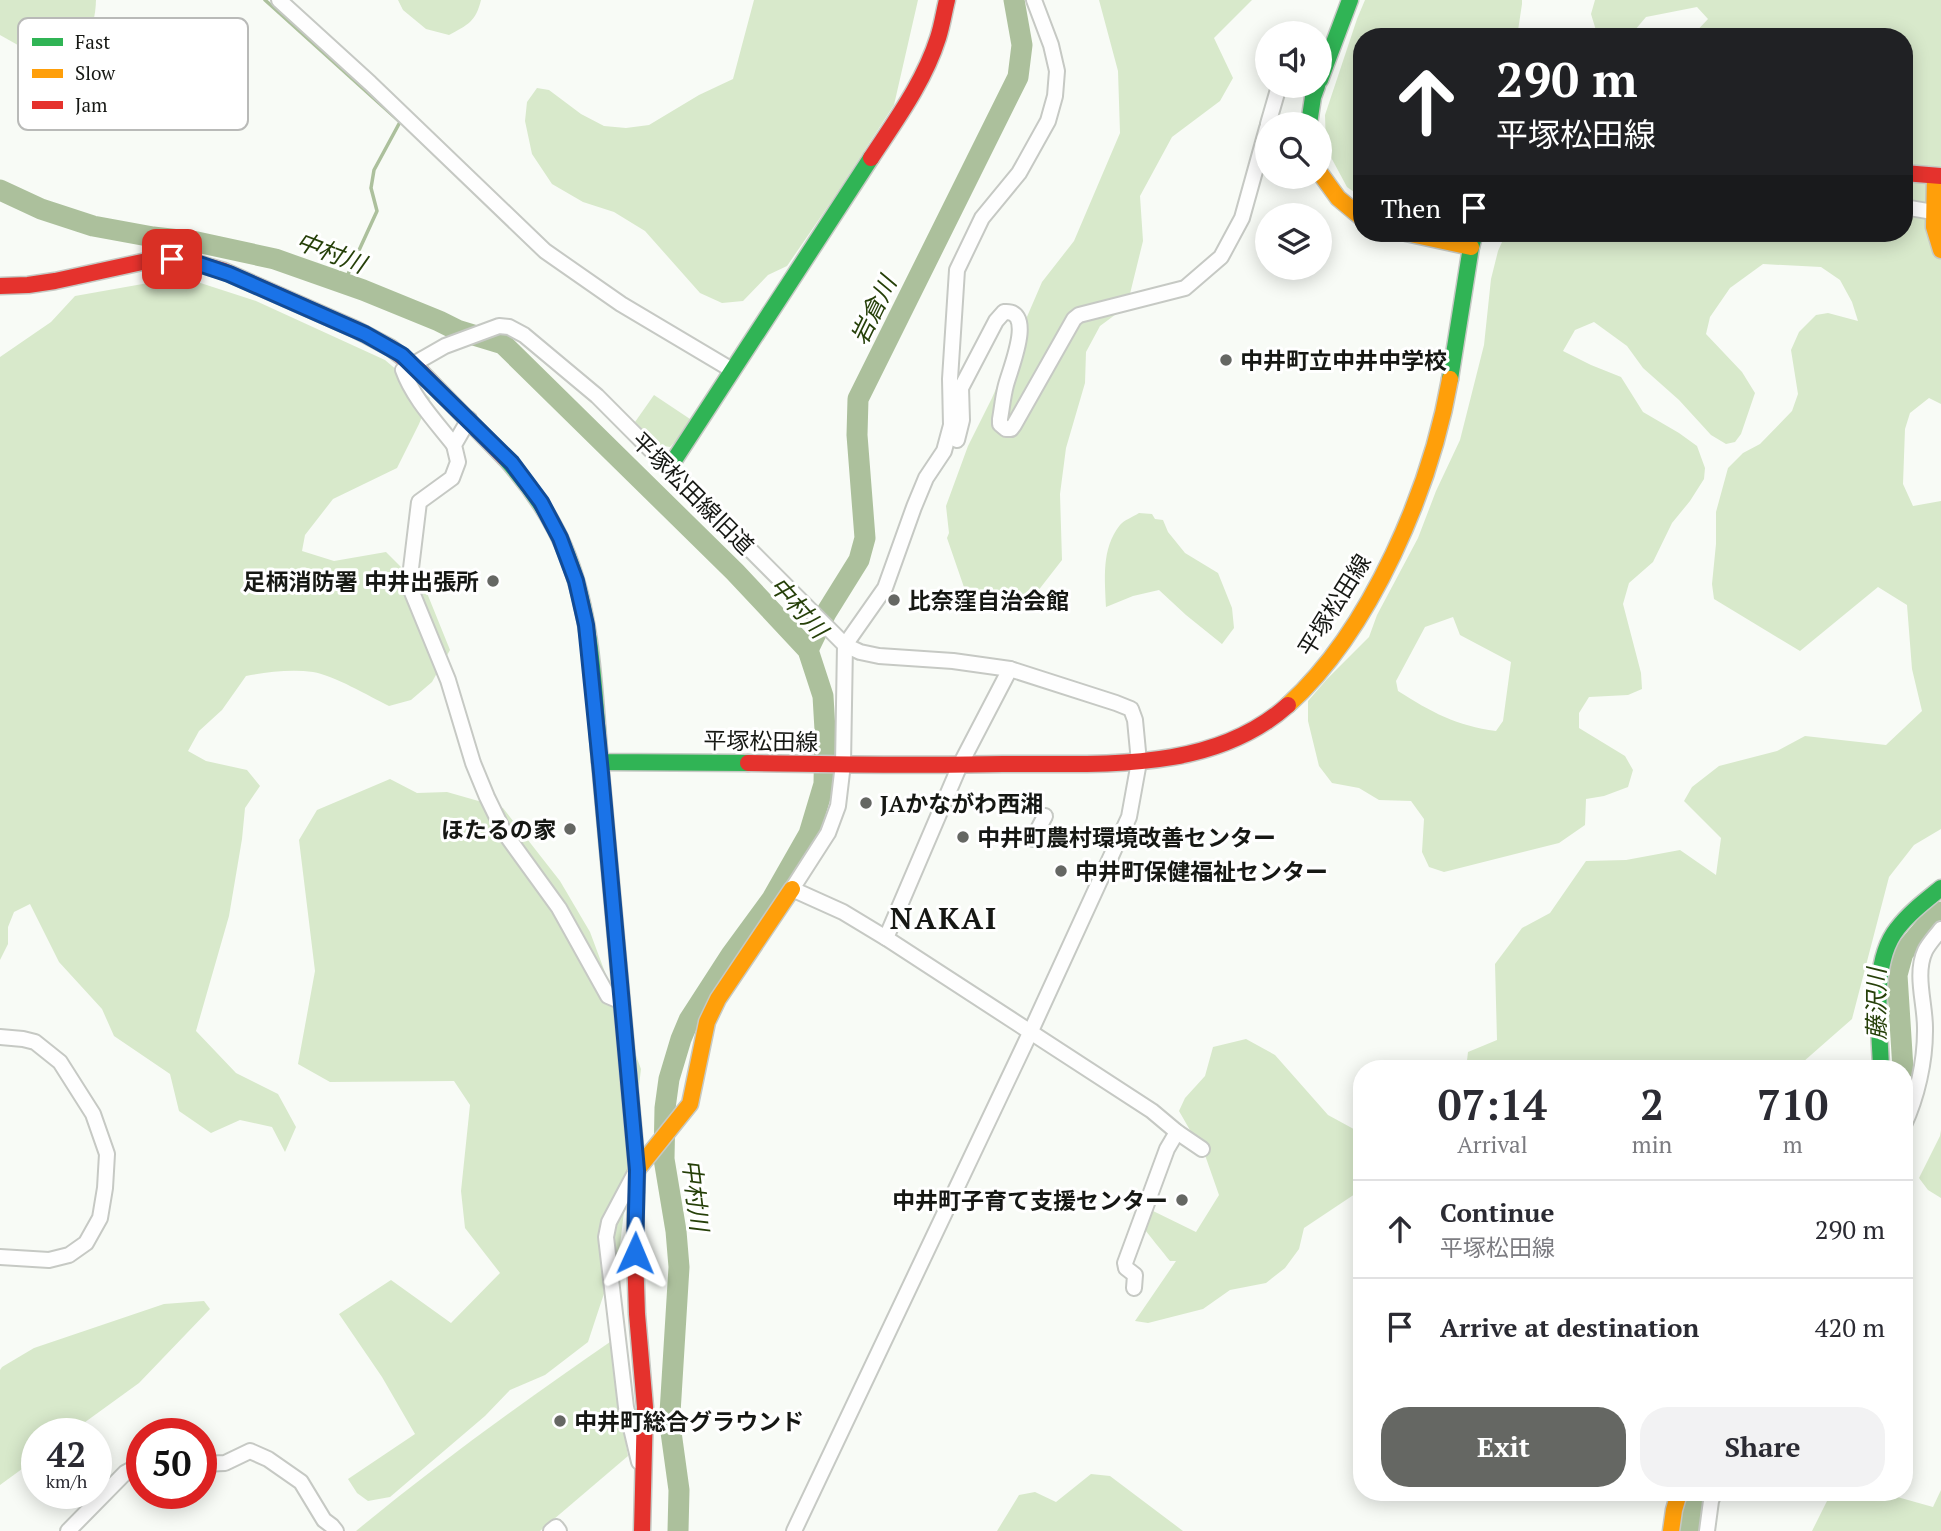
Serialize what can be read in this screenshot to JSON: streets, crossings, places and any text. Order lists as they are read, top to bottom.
{
  "streets": {
    "main road": ["平塚松田線"],
    "street": ["平塚松田線旧道"]
  },
  "crossings": [
    ["平塚松田線旧道", "平塚松田線"]
  ],
  "districts": ["NAKAI"],
  "water": ["中村川", "岩倉川", "藤沢川"],
  "places": [
    "中井町立中井中学校",
    "足柄消防署 中井出張所",
    "比奈窪自治会館",
    "JAかながわ西湘",
    "ほたるの家",
    "中井町農村環境改善センター",
    "中井町保健福祉センター",
    "中井町子育て支援センター",
    "中井町総合グラウンド"
  ],
  "legend": ["Fast", "Slow", "Jam"],
  "page": {
    "turn": ["290 m", "平塚松田線"],
    "then": "Then",
    "eta": [
      "07:14",
      "Arrival",
      "2",
      "min",
      "710",
      "m"
    ],
    "list": [
      {
        "name": "Continue",
        "note": "平塚松田線",
        "value": "290 m"
      },
      {
        "name": "Arrive at destination",
        "value": "420 m"
      }
    ],
    "buttons": ["Exit", "Share"],
    "speed": "42 km/h",
    "limit": "50"
  }
}
